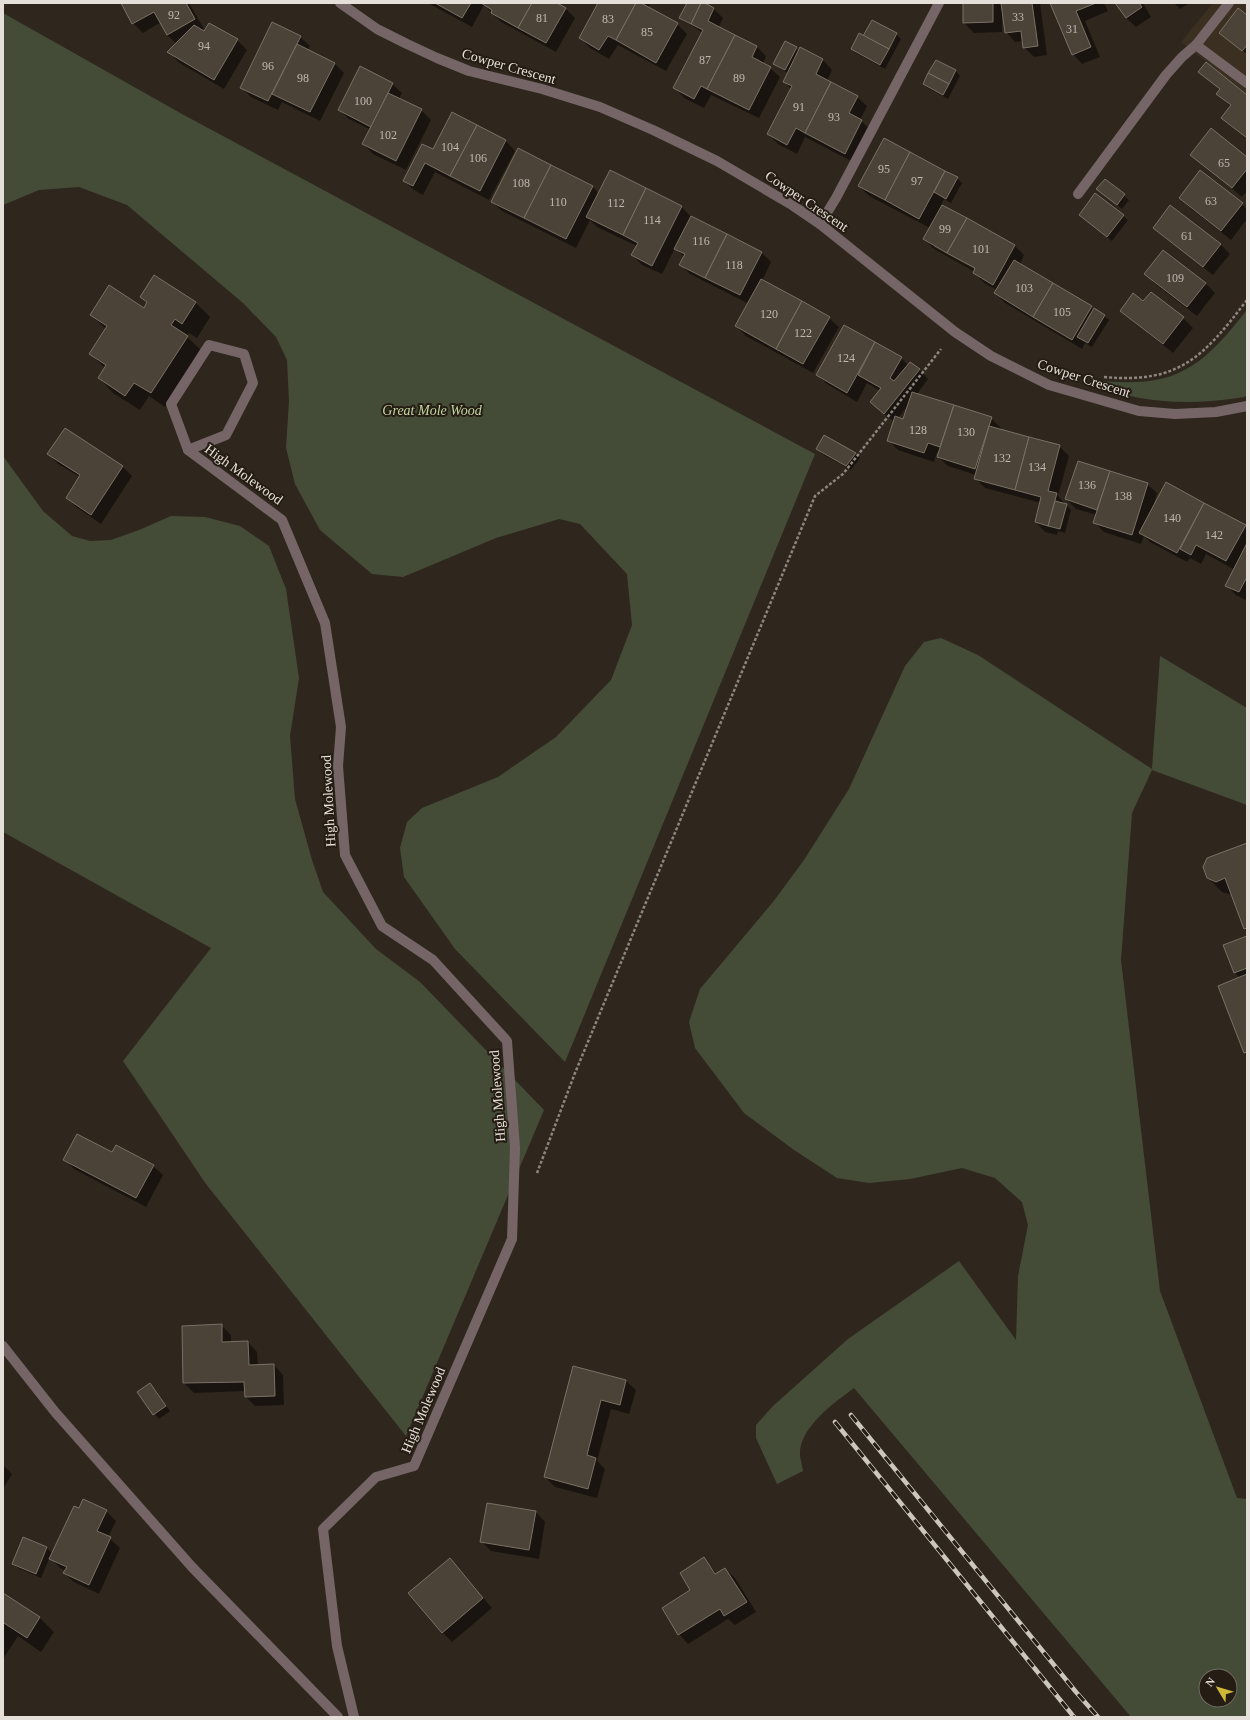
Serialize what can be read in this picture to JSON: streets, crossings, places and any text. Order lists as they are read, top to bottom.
{
  "streets": {
    "street": ["Cowper Crescent", "High Molewood"]
  },
  "parks": ["Great Mole Wood"],
  "house_numbers": [
    "92",
    "33",
    "81",
    "83",
    "31",
    "85",
    "94",
    "87",
    "96",
    "98",
    "89",
    "100",
    "91",
    "93",
    "102",
    "104",
    "106",
    "65",
    "95",
    "97",
    "108",
    "63",
    "110",
    "112",
    "114",
    "99",
    "61",
    "116",
    "101",
    "118",
    "109",
    "103",
    "105",
    "120",
    "122",
    "124",
    "128",
    "130",
    "132",
    "134",
    "136",
    "138",
    "140",
    "142"
  ],
  "north": "top left"
}
